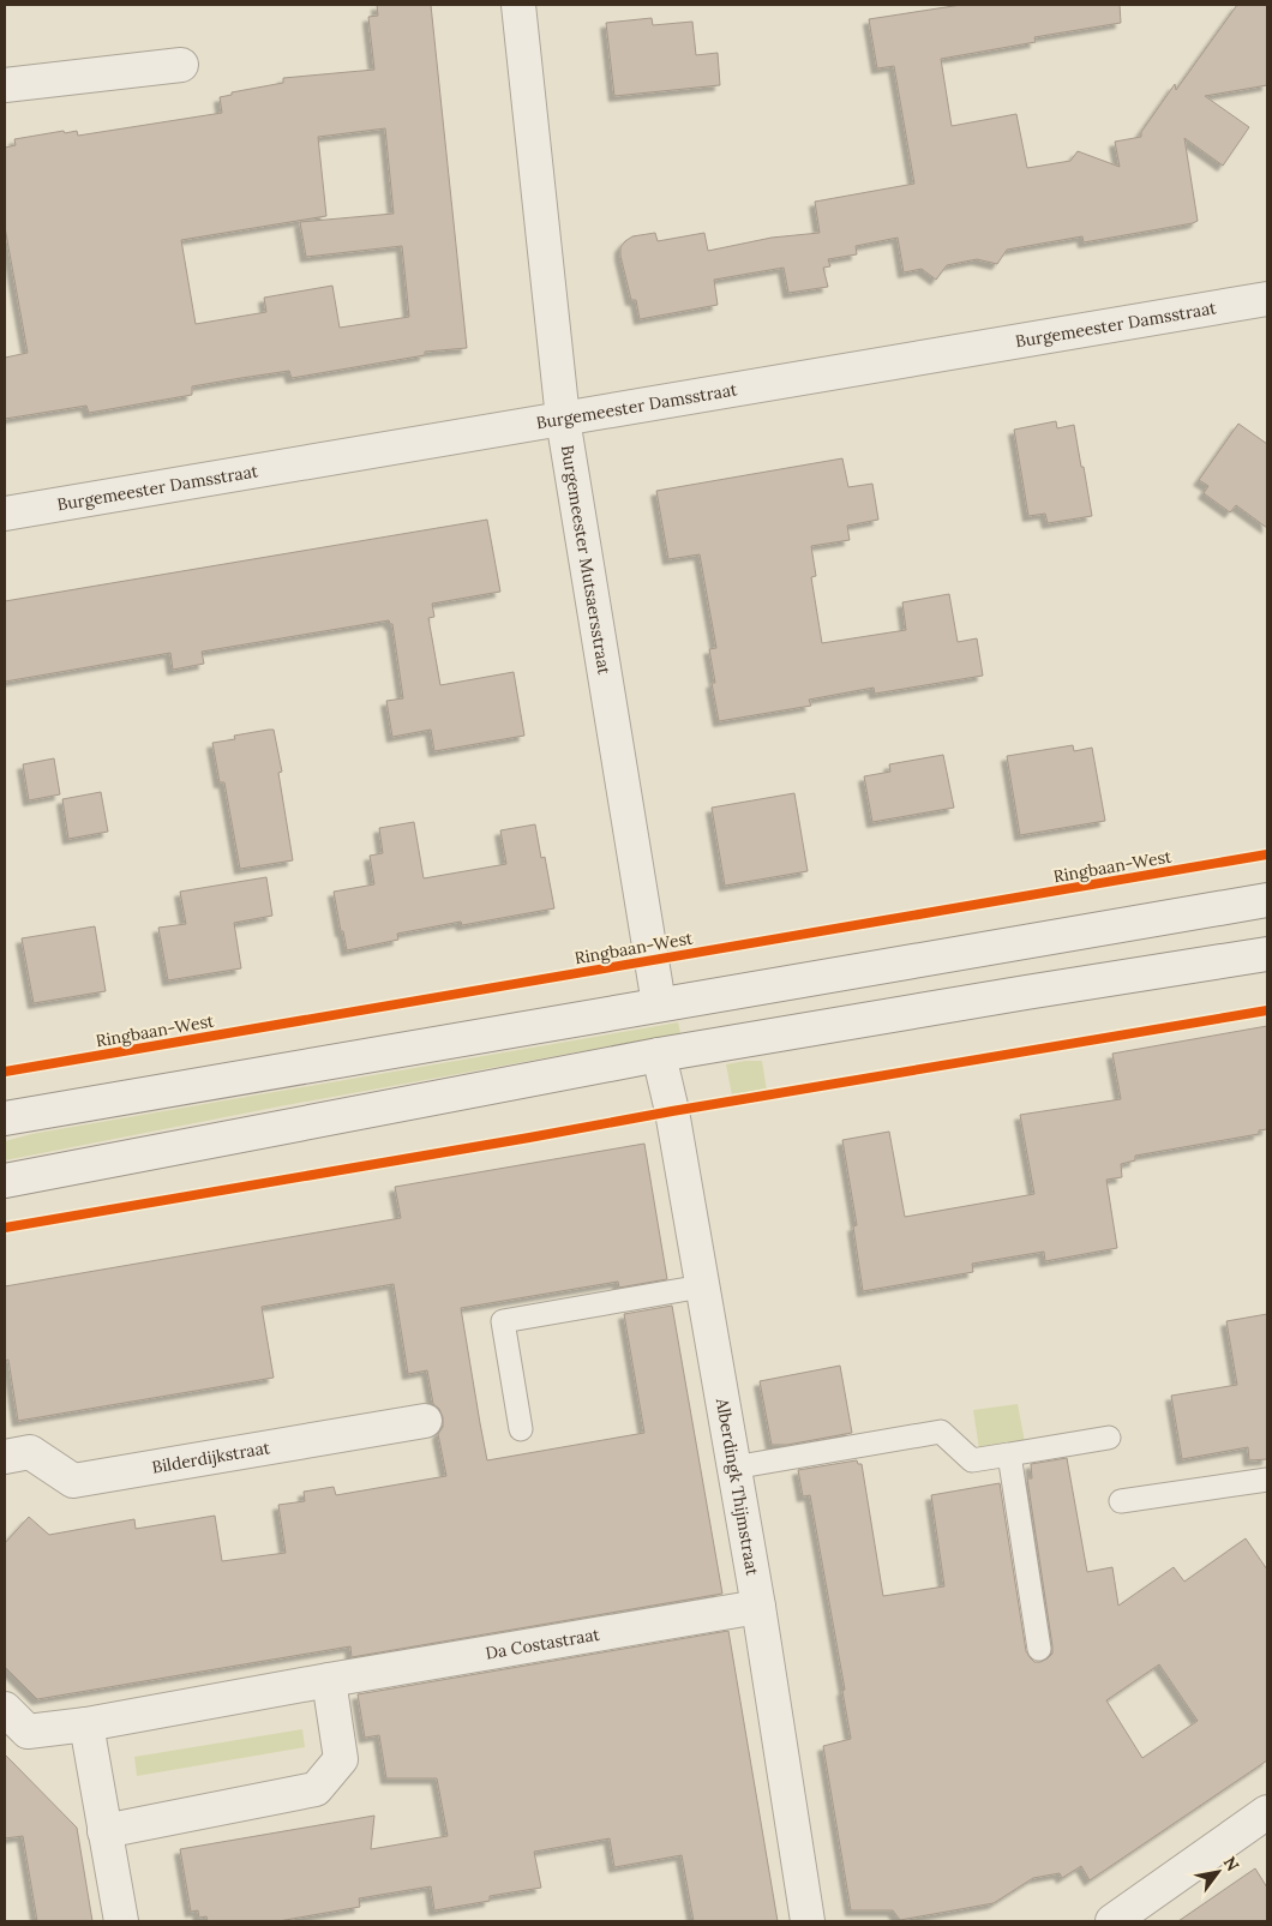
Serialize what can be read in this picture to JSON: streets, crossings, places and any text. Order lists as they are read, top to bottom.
{
  "streets": {
    "street": [
      "Burgemeester Damsstraat",
      "Burgemeester Mutsaersstraat",
      "Bilderdijkstraat",
      "Alberdingk Thijmstraat",
      "Da Costastraat"
    ],
    "cycle path": ["Ringbaan-West"]
  },
  "crossings": [
    ["Burgemeester Damsstraat", "Burgemeester Mutsaersstraat"],
    ["Alberdingk Thijmstraat", "Da Costastraat"]
  ],
  "north": "top right"
}
